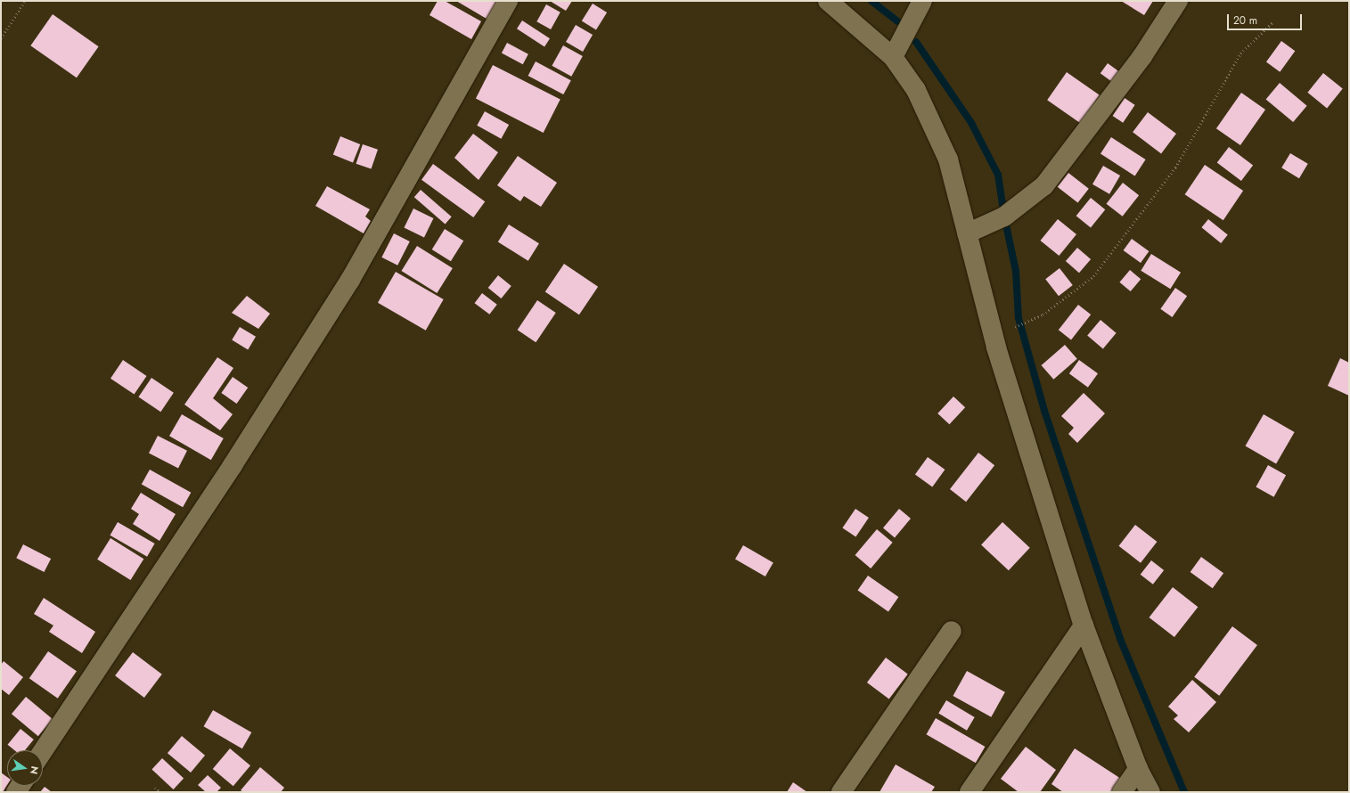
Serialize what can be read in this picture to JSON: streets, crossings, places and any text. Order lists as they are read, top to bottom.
{
  "scale_bar": "20 m",
  "north": "right"
}
